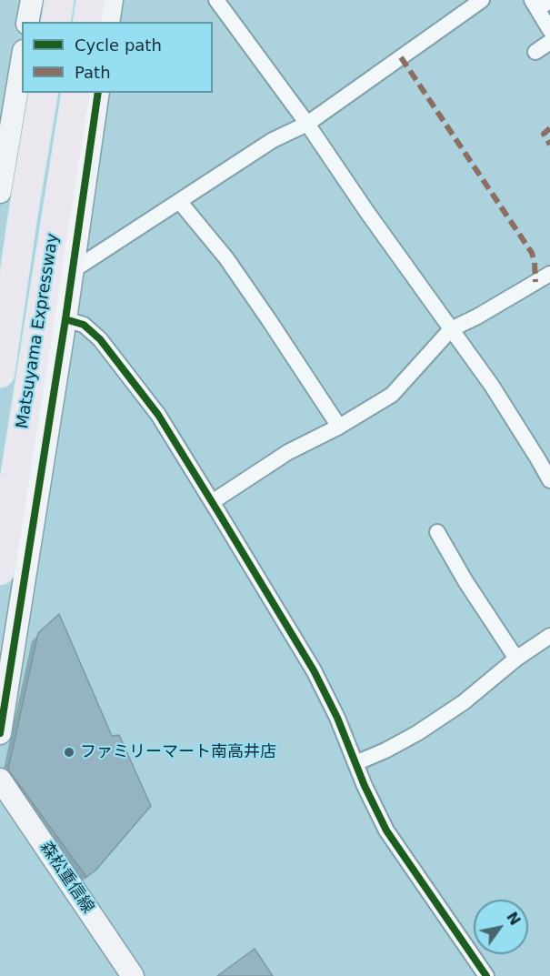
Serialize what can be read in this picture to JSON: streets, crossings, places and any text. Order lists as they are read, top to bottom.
{
  "streets": {
    "highway": ["Matsuyama Expressway"],
    "street": ["森松重信線"]
  },
  "places": ["ファミリーマート南高井店"],
  "legend": ["Cycle path", "Path"],
  "north": "top right"
}
